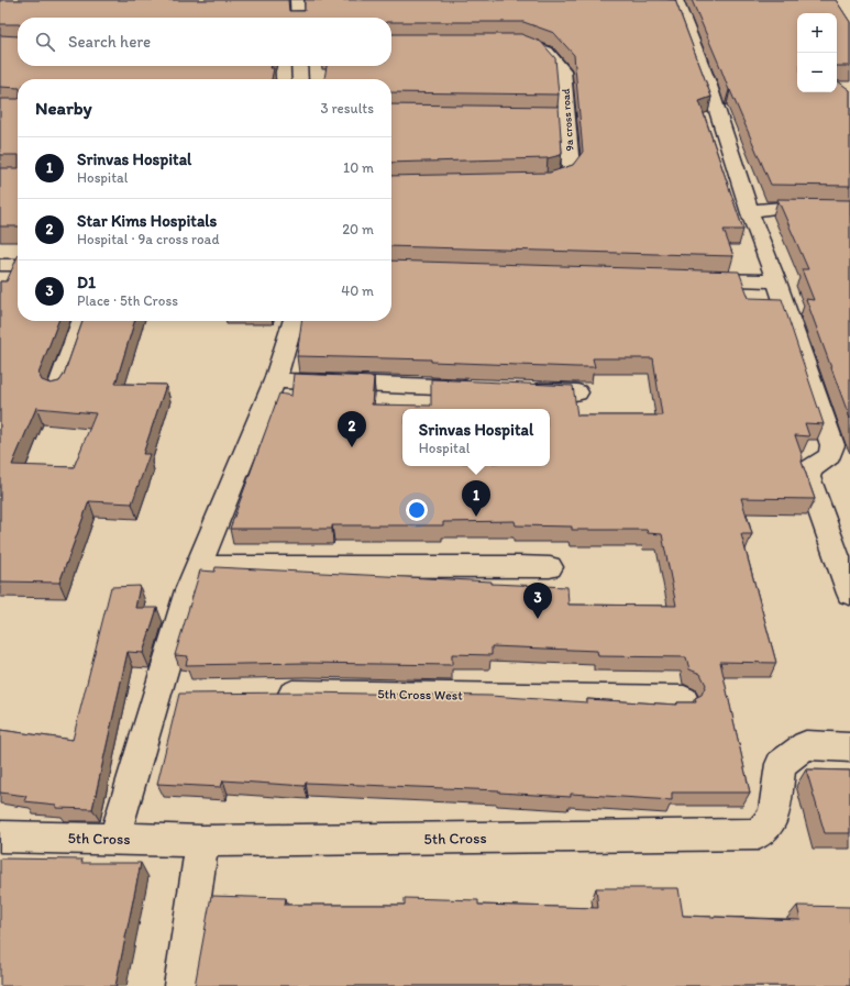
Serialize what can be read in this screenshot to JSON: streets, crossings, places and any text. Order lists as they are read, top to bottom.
{
  "streets": {
    "street": ["9a cross road", "5th Cross West", "5th Cross"]
  },
  "page": {
    "map_buttons": ["+", "−"],
    "search": "Search here",
    "heading": ["Nearby", "3 results"],
    "list": [
      {
        "mark": "1",
        "name": "Srinvas Hospital",
        "note": "Hospital",
        "value": "10 m"
      },
      {
        "mark": "2",
        "name": "Star Kims Hospitals",
        "note": "Hospital · 9a cross road",
        "value": "20 m"
      },
      {
        "mark": "3",
        "name": "D1",
        "note": "Place · 5th Cross",
        "value": "40 m"
      }
    ],
    "popup": ["Srinvas Hospital", "Hospital"],
    "pins": ["2", "1", "3"]
  }
}
